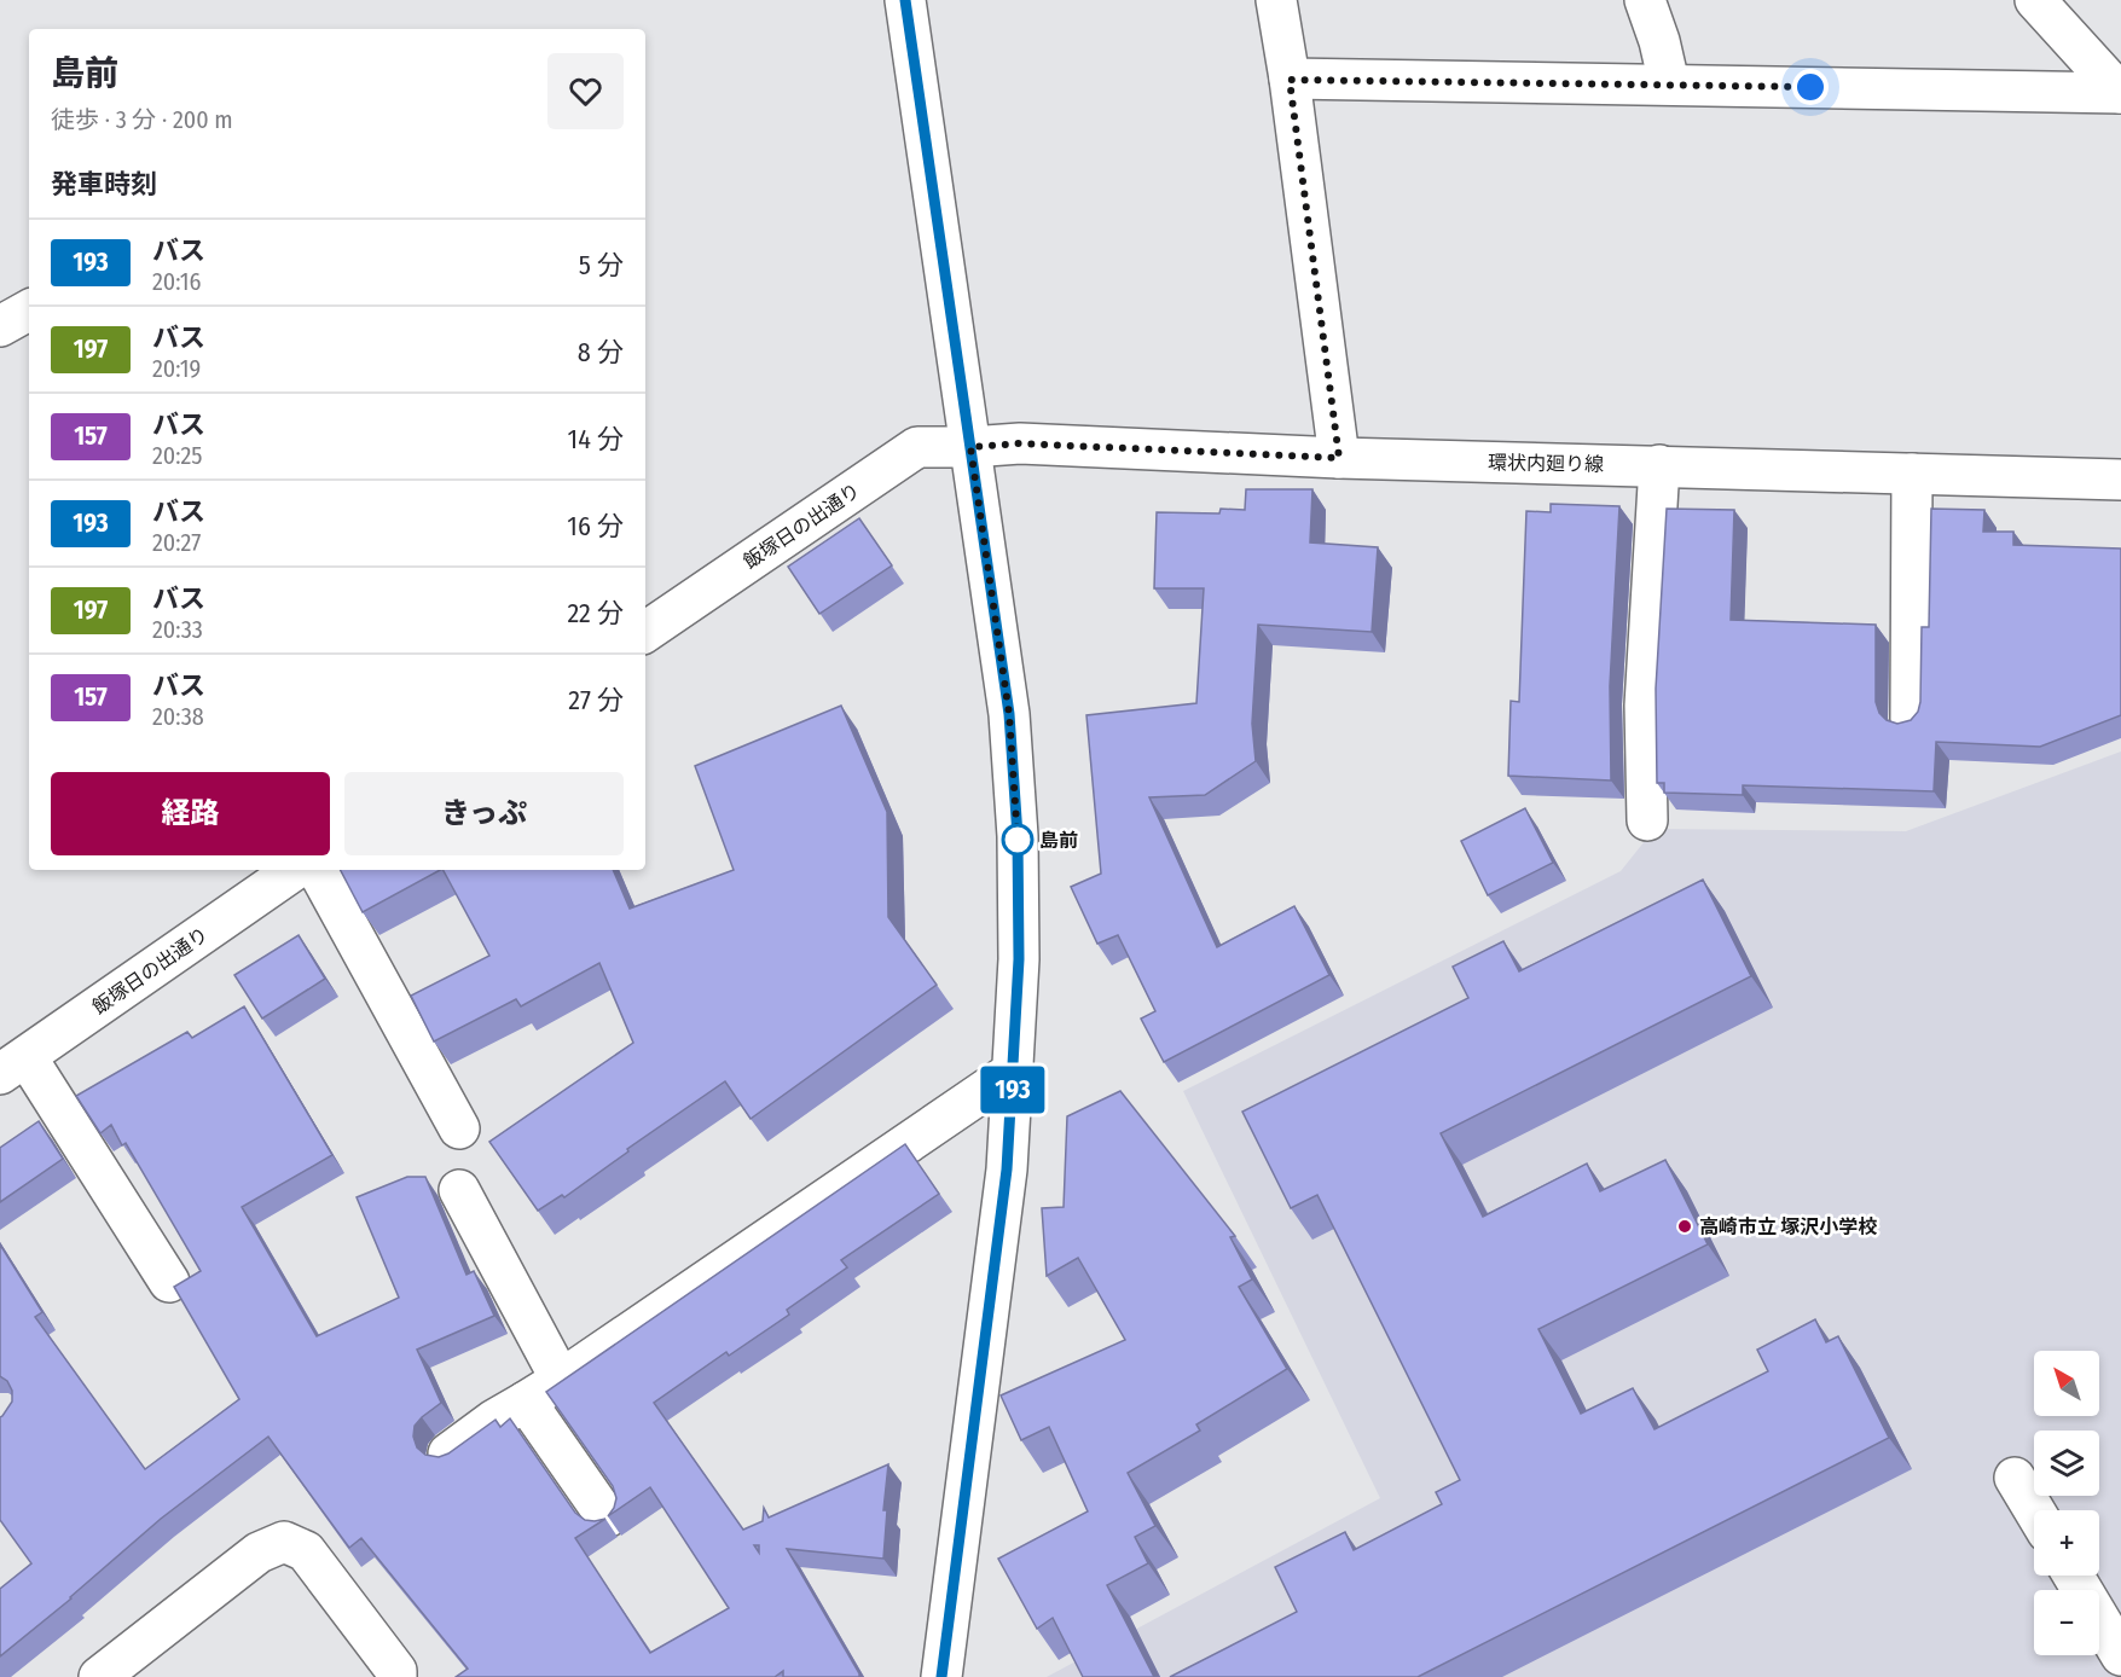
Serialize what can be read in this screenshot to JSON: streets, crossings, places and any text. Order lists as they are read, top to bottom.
{
  "streets": {
    "street": ["環状内廻り線", "飯塚日の出通り"]
  },
  "crossings": [
    ["環状内廻り線", "飯塚日の出通り"]
  ],
  "places": ["島前", "高崎市立 塚沢小学校"],
  "lines": ["bus line 193"],
  "north": "top left",
  "page": {
    "on_map": "193",
    "heading": [
      ["島前", "徒歩 · 3 分 · 200 m"],
      "発車時刻"
    ],
    "list": [
      {
        "mark": "193",
        "name": "バス",
        "note": "20:16",
        "value": "5 分"
      },
      {
        "mark": "197",
        "name": "バス",
        "note": "20:19",
        "value": "8 分"
      },
      {
        "mark": "157",
        "name": "バス",
        "note": "20:25",
        "value": "14 分"
      },
      {
        "mark": "193",
        "name": "バス",
        "note": "20:27",
        "value": "16 分"
      },
      {
        "mark": "197",
        "name": "バス",
        "note": "20:33",
        "value": "22 分"
      },
      {
        "mark": "157",
        "name": "バス",
        "note": "20:38",
        "value": "27 分"
      }
    ],
    "buttons": ["経路", "きっぷ"],
    "map_buttons": ["+", "−"]
  }
}
